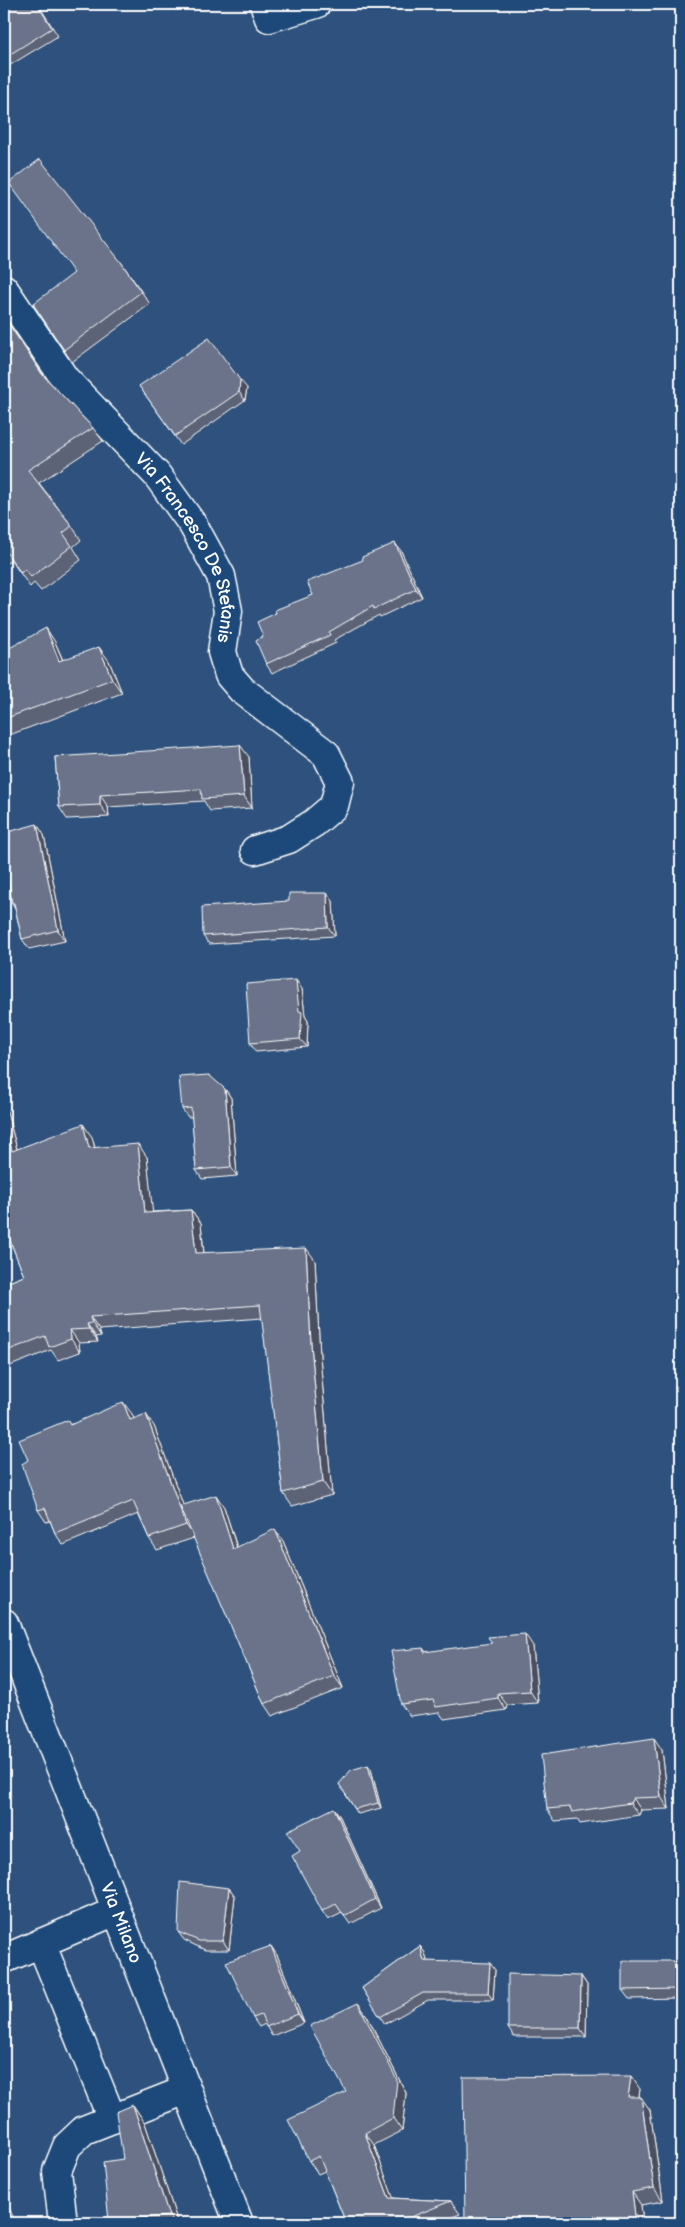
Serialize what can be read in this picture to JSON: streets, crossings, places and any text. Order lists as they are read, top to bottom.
{
  "streets": {
    "street": ["Via Francesco De Stefanis", "Via Milano"]
  }
}
